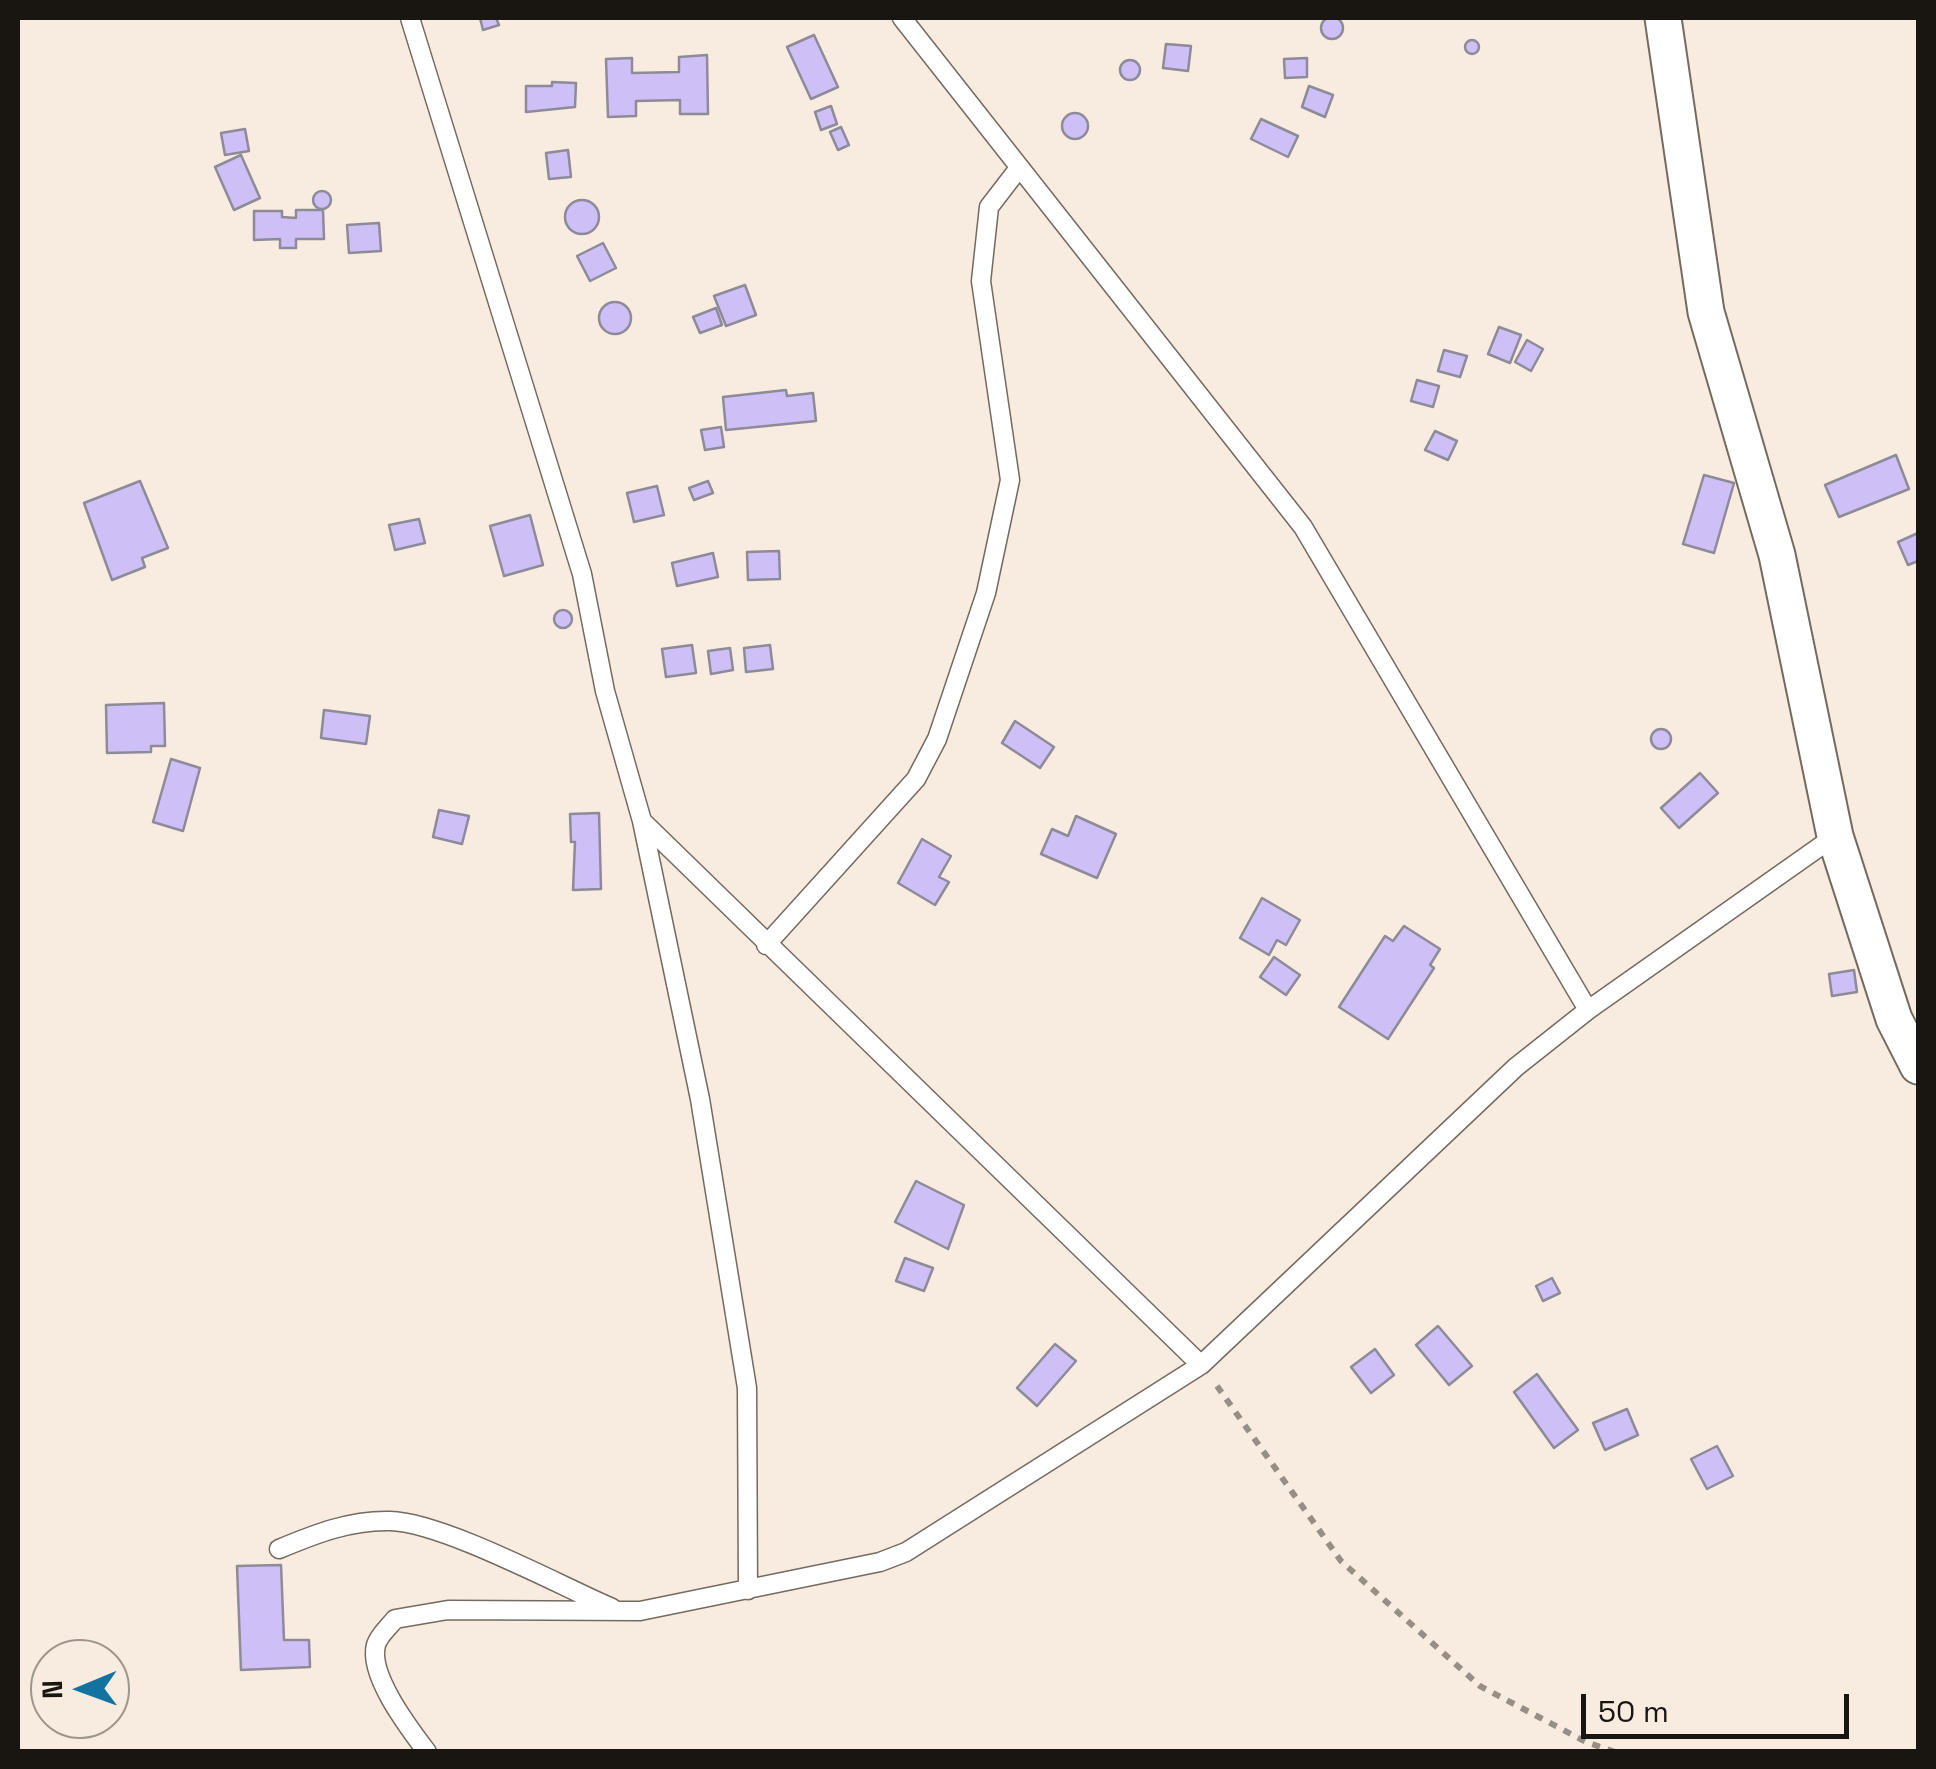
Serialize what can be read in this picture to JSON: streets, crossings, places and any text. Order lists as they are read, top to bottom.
{
  "scale_bar": "50 m",
  "north": "left"
}
